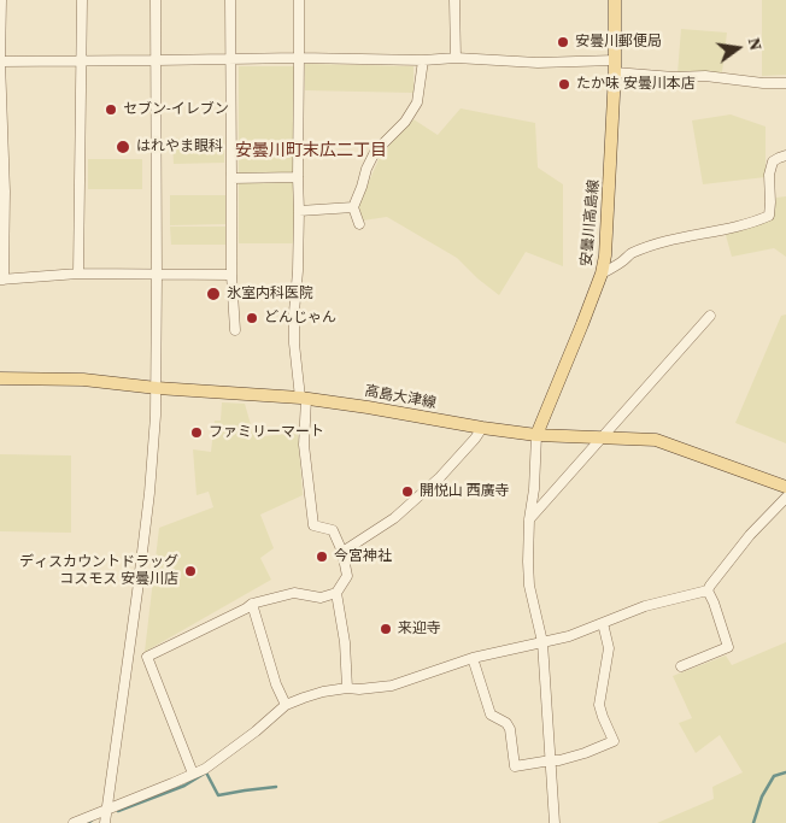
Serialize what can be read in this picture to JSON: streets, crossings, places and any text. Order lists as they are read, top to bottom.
{
  "streets": {
    "main road": ["安曇川高島線", "高島大津線"]
  },
  "crossings": [
    ["安曇川高島線", "高島大津線"]
  ],
  "districts": ["安曇川町末広二丁目"],
  "places": [
    "安曇川郵便局",
    "たか味 安曇川本店",
    "セブン-イレブン",
    "はれやま眼科",
    "氷室内科医院",
    "どんじゃん",
    "ファミリーマート",
    "開悦山 西廣寺",
    "今宮神社",
    "ディスカウントドラッグ コスモス 安曇川店",
    "来迎寺"
  ],
  "north": "right"
}
